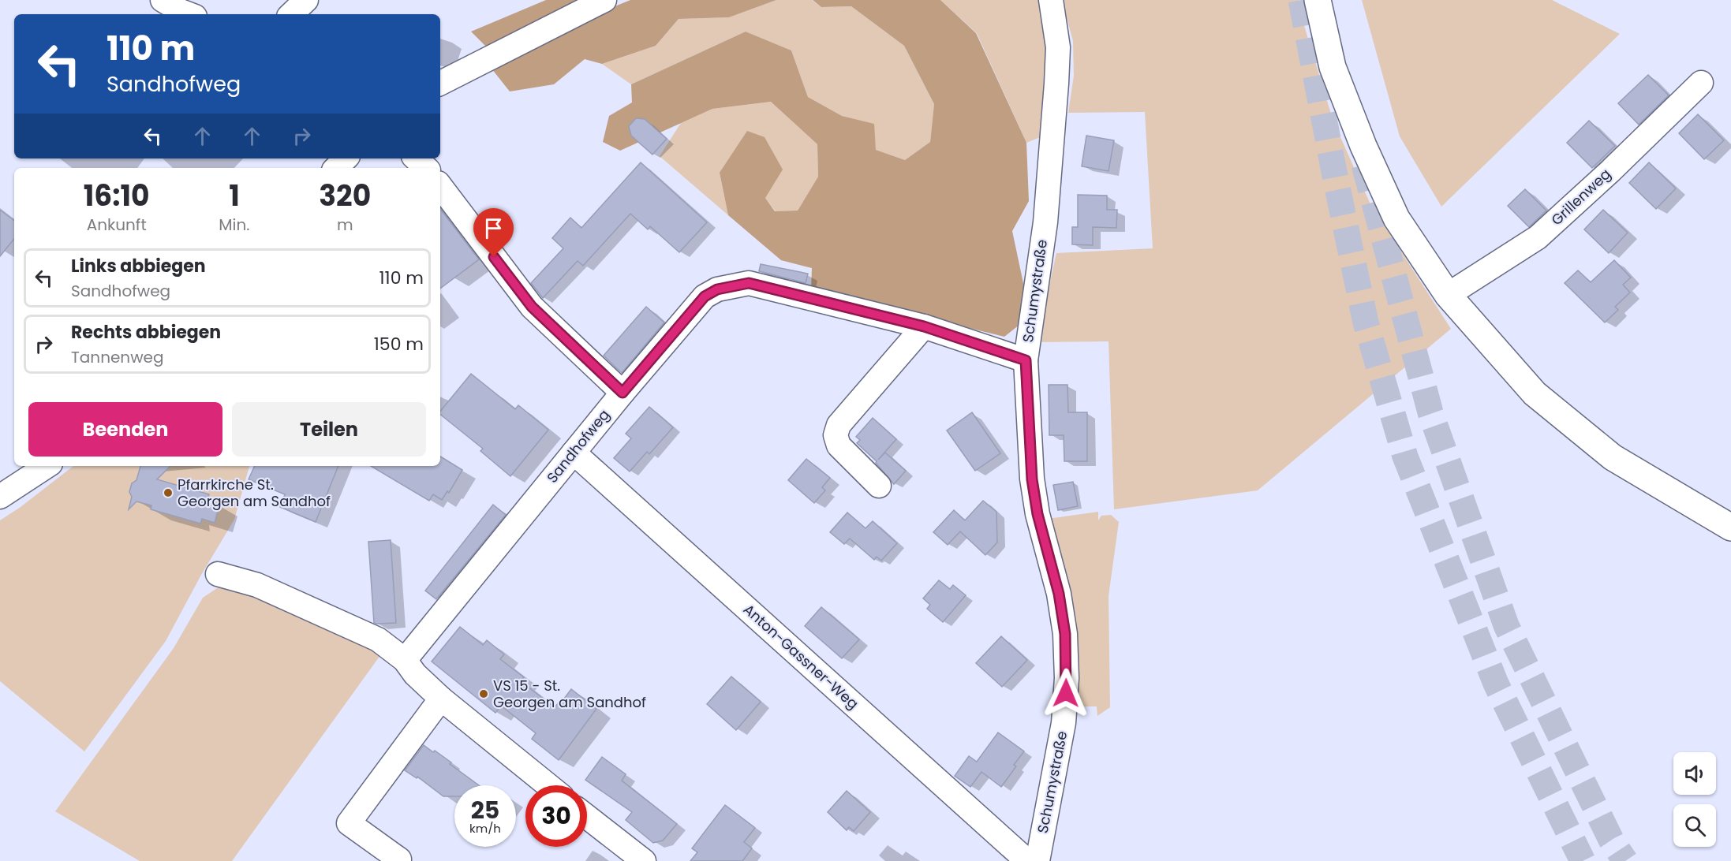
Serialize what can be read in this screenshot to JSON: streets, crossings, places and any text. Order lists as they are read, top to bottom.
{
  "streets": {
    "street": [
      "Grillenweg",
      "Schumystraße",
      "Sandhofweg",
      "Anton-Gassner-Weg"
    ]
  },
  "crossings": [
    ["Schumystraße", "Sandhofweg"],
    ["Sandhofweg", "Anton-Gassner-Weg"]
  ],
  "places": ["Pfarrkirche St. Georgen am Sandhof", "VS 15 - St. Georgen am Sandhof"],
  "page": {
    "turn": ["110 m", "Sandhofweg"],
    "eta": [
      "16:10",
      "Ankunft",
      "1",
      "Min.",
      "320",
      "m"
    ],
    "list": [
      {
        "name": "Links abbiegen",
        "note": "Sandhofweg",
        "value": "110 m"
      },
      {
        "name": "Rechts abbiegen",
        "note": "Tannenweg",
        "value": "150 m"
      }
    ],
    "buttons": ["Beenden", "Teilen"],
    "speed": "25 km/h",
    "limit": "30"
  }
}
